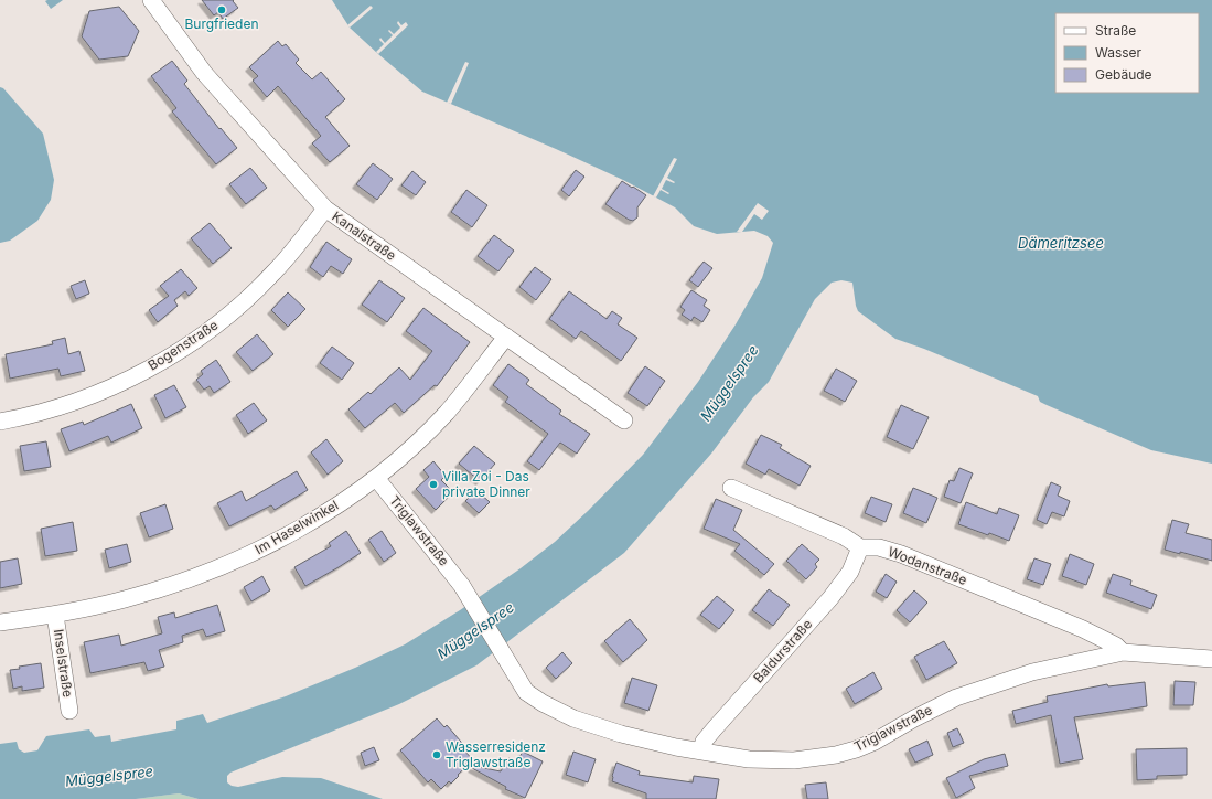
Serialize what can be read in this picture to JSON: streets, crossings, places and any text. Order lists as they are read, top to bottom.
{
  "streets": {
    "street": [
      "Kanalstraße",
      "Bogenstraße",
      "Im Haselwinkel",
      "Triglawstraße",
      "Wodanstraße",
      "Baldurstraße",
      "Inselstraße"
    ]
  },
  "crossings": [
    ["Kanalstraße", "Bogenstraße"],
    ["Kanalstraße", "Im Haselwinkel"],
    ["Im Haselwinkel", "Triglawstraße"],
    ["Im Haselwinkel", "Inselstraße"],
    ["Triglawstraße", "Wodanstraße"],
    ["Triglawstraße", "Baldurstraße"],
    ["Wodanstraße", "Baldurstraße"]
  ],
  "water": ["Dämeritzsee", "Müggelspree"],
  "places": ["Burgfrieden", "Villa Zoi - Das private Dinner", "Wasserresidenz Triglawstraße"],
  "legend": ["Straße", "Wasser", "Gebäude"]
}
